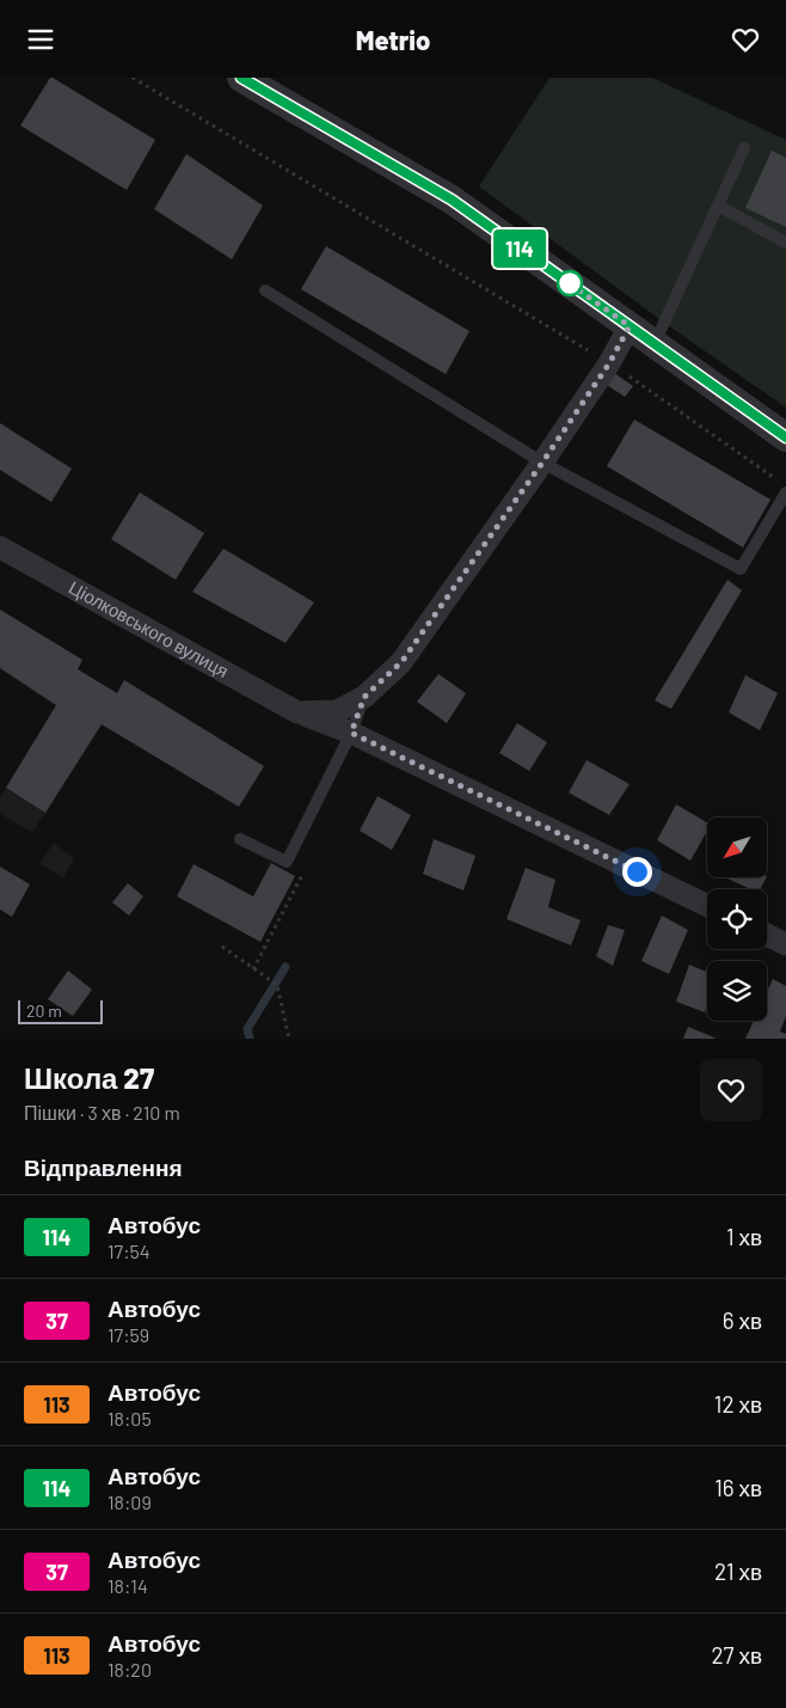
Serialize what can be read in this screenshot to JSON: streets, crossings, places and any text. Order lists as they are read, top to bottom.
{
  "streets": {
    "street": ["Ціолковського вулиця"]
  },
  "lines": ["bus line 114"],
  "scale_bar": "20 m",
  "north": "bottom left",
  "page": {
    "header": "Metrio",
    "on_map": "114",
    "scale": "20 m",
    "heading": [
      ["Школа 27", "Пішки · 3 хв · 210 m"],
      "Відправлення"
    ],
    "list": [
      {
        "mark": "114",
        "name": "Автобус",
        "note": "17:54",
        "value": "1 хв"
      },
      {
        "mark": "37",
        "name": "Автобус",
        "note": "17:59",
        "value": "6 хв"
      },
      {
        "mark": "113",
        "name": "Автобус",
        "note": "18:05",
        "value": "12 хв"
      },
      {
        "mark": "114",
        "name": "Автобус",
        "note": "18:09",
        "value": "16 хв"
      },
      {
        "mark": "37",
        "name": "Автобус",
        "note": "18:14",
        "value": "21 хв"
      },
      {
        "mark": "113",
        "name": "Автобус",
        "note": "18:20",
        "value": "27 хв"
      }
    ]
  }
}
